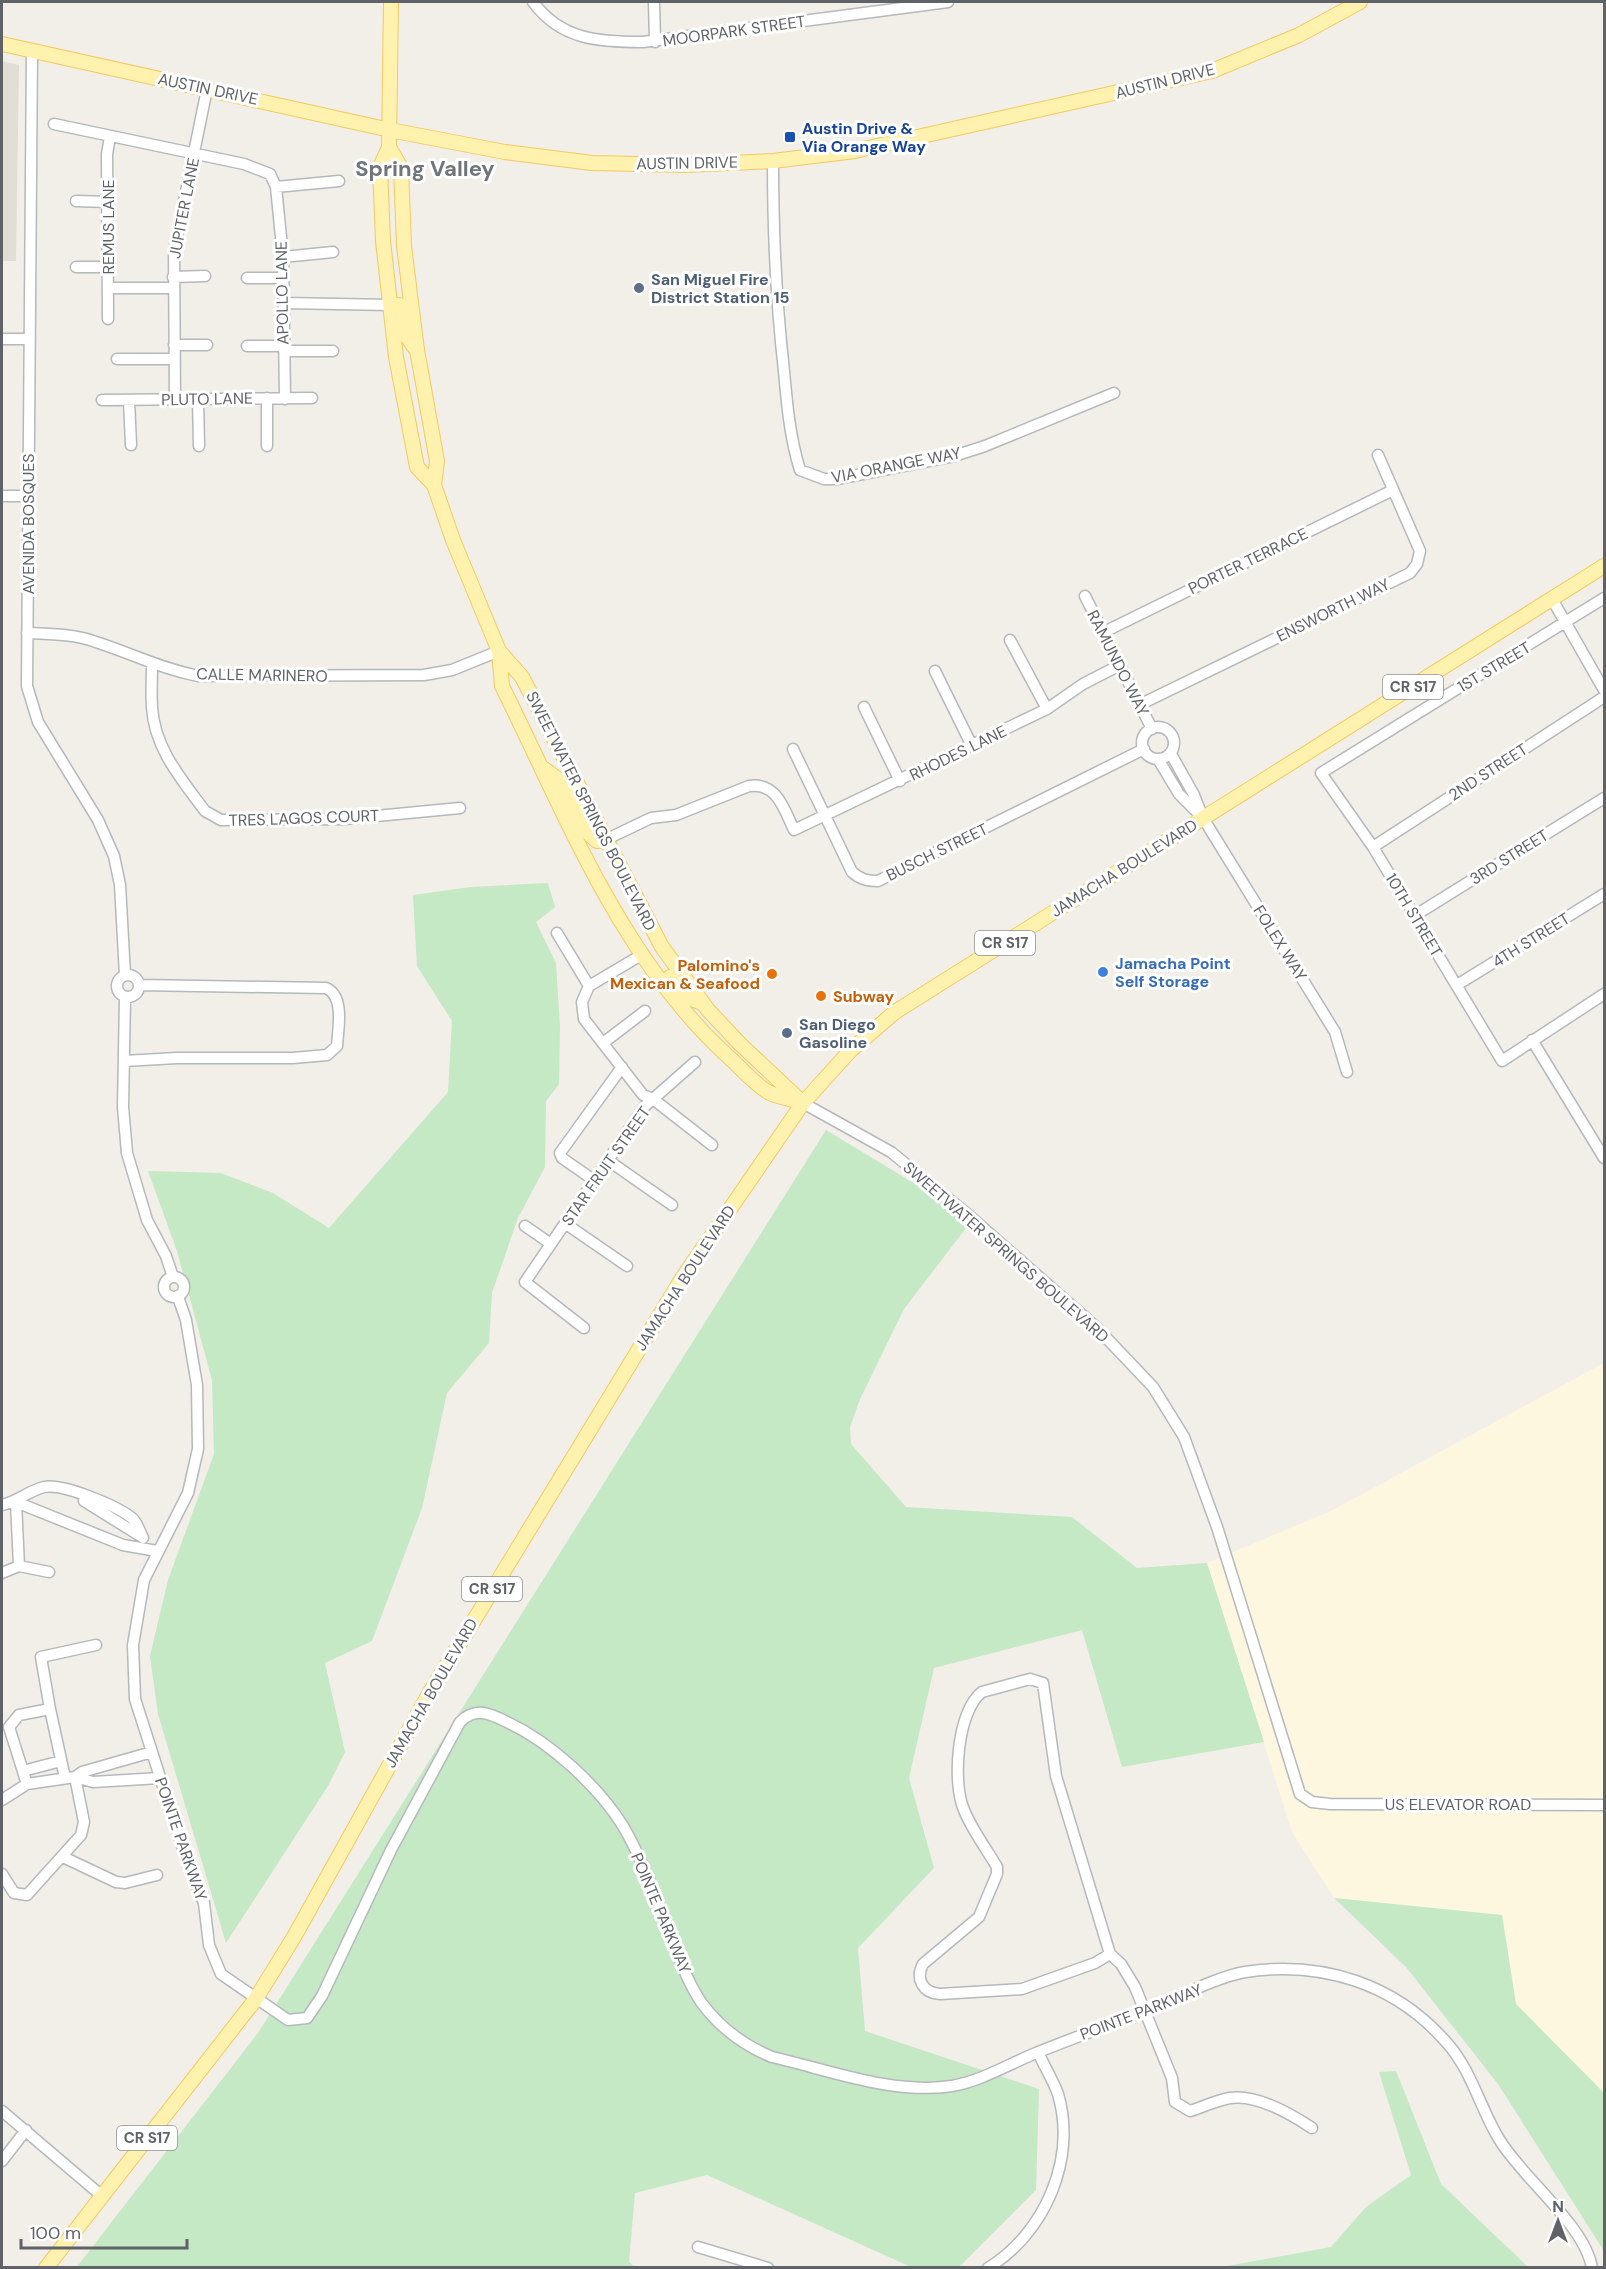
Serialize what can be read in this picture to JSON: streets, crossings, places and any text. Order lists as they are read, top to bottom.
{
  "streets": {
    "main road": [
      "AUSTIN DRIVE",
      "CR S17",
      "SWEETWATER SPRINGS BOULEVARD",
      "JAMACHA BOULEVARD"
    ],
    "street": [
      "MOORPARK STREET",
      "JUPITER LANE",
      "REMUS LANE",
      "APOLLO LANE",
      "PLUTO LANE",
      "VIA ORANGE WAY",
      "AVENIDA BOSQUES",
      "PORTER TERRACE",
      "ENSWORTH WAY",
      "RAMUNDO WAY",
      "1ST STREET",
      "CALLE MARINERO",
      "RHODES LANE",
      "2ND STREET",
      "TRES LAGOS COURT",
      "BUSCH STREET",
      "3RD STREET",
      "10TH STREET",
      "4TH STREET",
      "FOLEX WAY",
      "STAR FRUIT STREET",
      "US ELEVATOR ROAD",
      "POINTE PARKWAY"
    ]
  },
  "crossings": [
    ["AUSTIN DRIVE", "JUPITER LANE"],
    ["AUSTIN DRIVE", "VIA ORANGE WAY"],
    ["AUSTIN DRIVE", "AVENIDA BOSQUES"],
    ["AUSTIN DRIVE", "SWEETWATER SPRINGS BOULEVARD"],
    ["JUPITER LANE", "PLUTO LANE"],
    ["APOLLO LANE", "PLUTO LANE"],
    ["AVENIDA BOSQUES", "CALLE MARINERO"],
    ["PORTER TERRACE", "ENSWORTH WAY"],
    ["PORTER TERRACE", "RAMUNDO WAY"],
    ["ENSWORTH WAY", "RAMUNDO WAY"],
    ["RAMUNDO WAY", "RHODES LANE"],
    ["RAMUNDO WAY", "BUSCH STREET"],
    ["RAMUNDO WAY", "JAMACHA BOULEVARD"],
    ["RAMUNDO WAY", "FOLEX WAY"],
    ["1ST STREET", "10TH STREET"],
    ["CALLE MARINERO", "SWEETWATER SPRINGS BOULEVARD"],
    ["CALLE MARINERO", "TRES LAGOS COURT"],
    ["RHODES LANE", "SWEETWATER SPRINGS BOULEVARD"],
    ["RHODES LANE", "BUSCH STREET"],
    ["2ND STREET", "10TH STREET"],
    ["SWEETWATER SPRINGS BOULEVARD", "JAMACHA BOULEVARD"],
    ["SWEETWATER SPRINGS BOULEVARD", "US ELEVATOR ROAD"],
    ["3RD STREET", "10TH STREET"],
    ["JAMACHA BOULEVARD", "FOLEX WAY"],
    ["JAMACHA BOULEVARD", "POINTE PARKWAY"],
    ["10TH STREET", "4TH STREET"]
  ],
  "districts": ["Spring Valley"],
  "places": {
    "transit": ["Austin Drive & Via Orange Way"],
    "other": [
      "San Miguel Fire District Station 15",
      "Jamacha Point Self Storage",
      "Palomino's Mexican & Seafood",
      "Subway",
      "San Diego Gasoline"
    ]
  },
  "scale_bar": "100 m",
  "north": "top"
}
